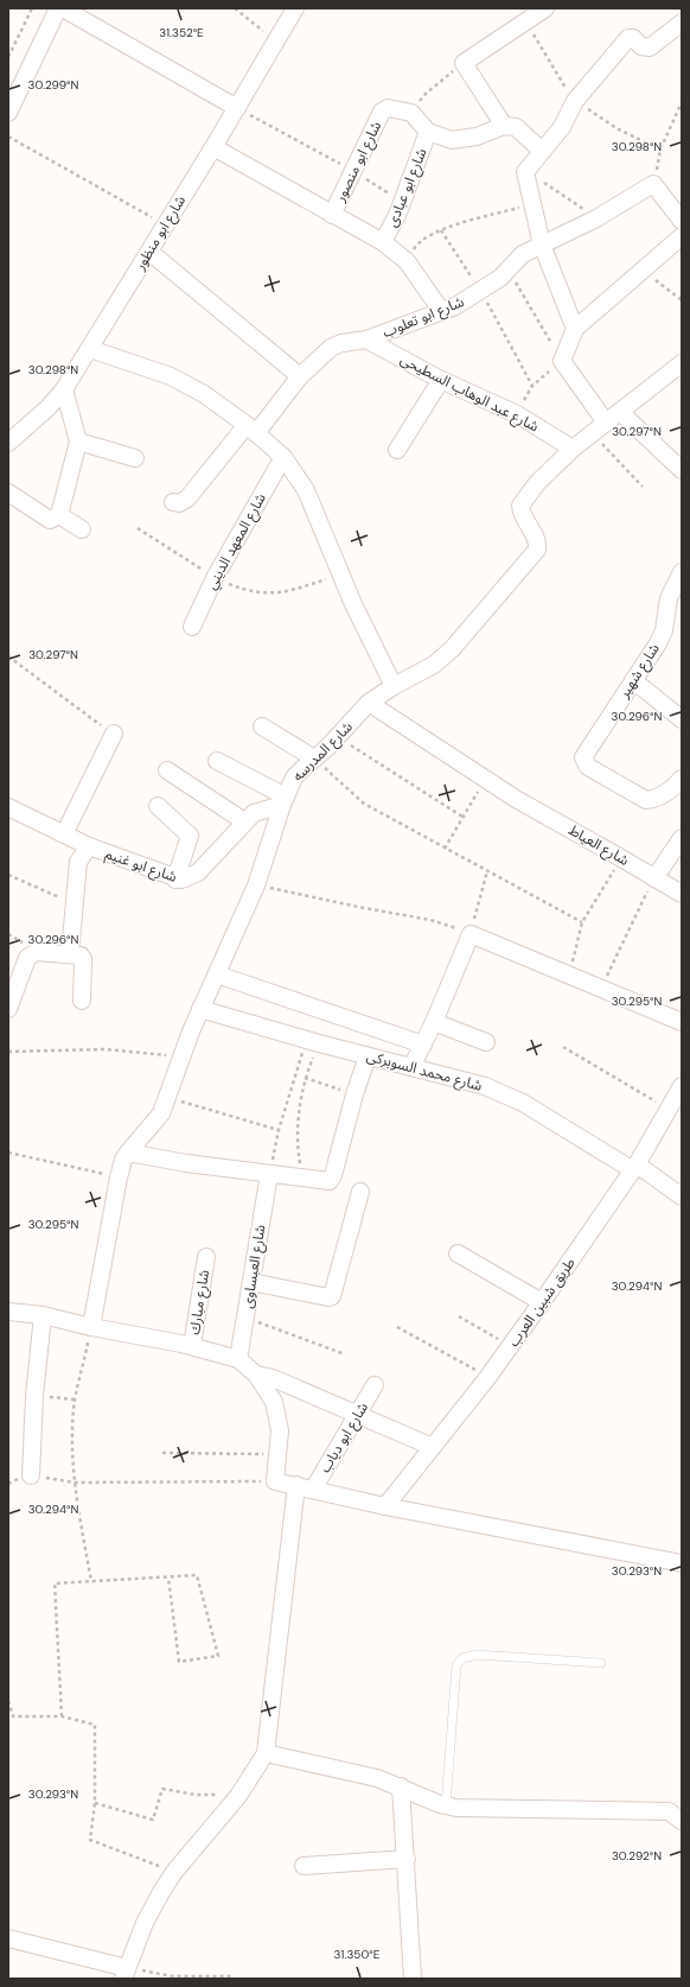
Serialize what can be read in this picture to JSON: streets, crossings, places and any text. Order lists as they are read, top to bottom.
{
  "streets": {
    "street": [
      "شارع ابو منصور",
      "شارع ابو عبادى",
      "شارع ابو منظور",
      "شارع ابو تعلوب",
      "شارع عبد الوهاب السطيحى",
      "شارع المعهد الديني",
      "شارع شهير",
      "شارع المدرسه",
      "شارع العياط",
      "شارع ابو غنيم",
      "شارع محمد السوبركى",
      "شارع العبساوى",
      "شارع مبارك",
      "طريق شبين العرب",
      "شارع ابو دياب"
    ]
  },
  "crossings": [
    ["شارع ابو تعلوب", "شارع عبد الوهاب السطيحى"],
    ["شارع عبد الوهاب السطيحى", "شارع المدرسه"],
    ["شارع المدرسه", "شارع العياط"],
    ["شارع المدرسه", "شارع ابو غنيم"],
    ["شارع المدرسه", "شارع محمد السوبركى"],
    ["شارع محمد السوبركى", "طريق شبين العرب"]
  ],
  "coordinates": [
    "31.352°E",
    "30.299°N",
    "30.298°N",
    "30.297°N",
    "30.296°N",
    "30.295°N",
    "30.294°N",
    "30.293°N",
    "30.292°N",
    "31.350°E"
  ]
}
